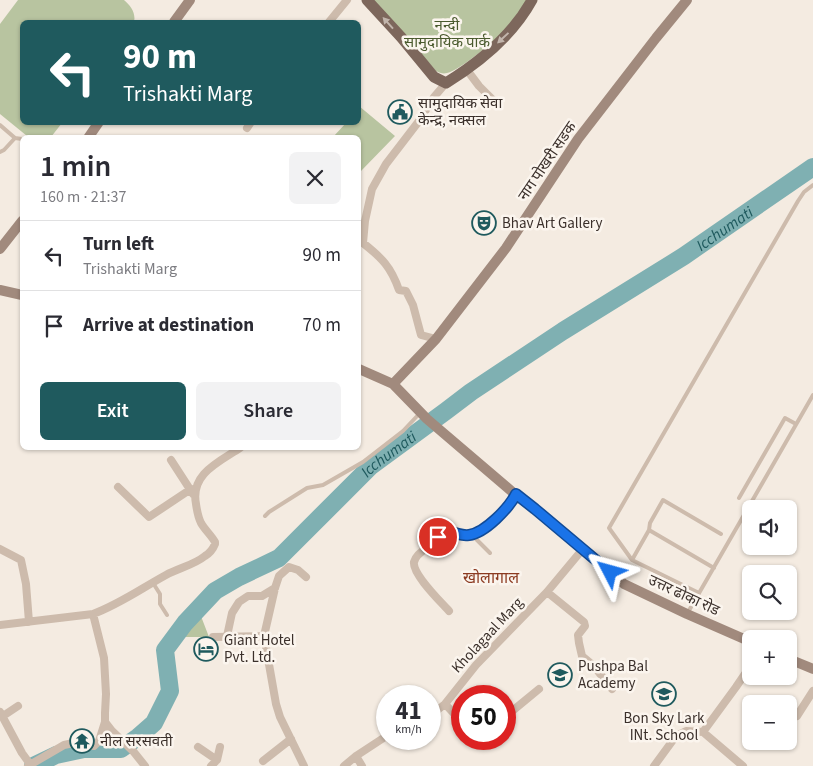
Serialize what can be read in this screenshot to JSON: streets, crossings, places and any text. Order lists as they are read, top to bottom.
{
  "streets": {
    "main road": ["नाग पोखरी सडक", "उत्तर ढोका रोड"],
    "street": ["Kholagaal Marg"]
  },
  "crossings": [
    ["नाग पोखरी सडक", "उत्तर ढोका रोड"],
    ["उत्तर ढोका रोड", "Kholagaal Marg"]
  ],
  "districts": ["खोलागाल"],
  "water": ["Icchumati"],
  "parks": ["नन्दी सामुदायिक पार्क"],
  "places": {
    "public building": ["सामुदायिक सेवा केन्द्र, नक्सल"],
    "theatre": ["Bhav Art Gallery"],
    "hotel": ["Giant Hotel Pvt. Ltd."],
    "school or university": ["Pushpa Bal Academy", "Bon Sky Lark INt. School"],
    "temple": ["नील सरसवती"]
  },
  "page": {
    "turn": ["90 m", "Trishakti Marg"],
    "heading": ["1 min", "160 m · 21:37"],
    "list": [
      {
        "name": "Turn left",
        "note": "Trishakti Marg",
        "value": "90 m"
      },
      {
        "name": "Arrive at destination",
        "value": "70 m"
      }
    ],
    "buttons": ["Exit", "Share"],
    "map_buttons": ["+", "−"],
    "speed": "41 km/h",
    "limit": "50"
  }
}
